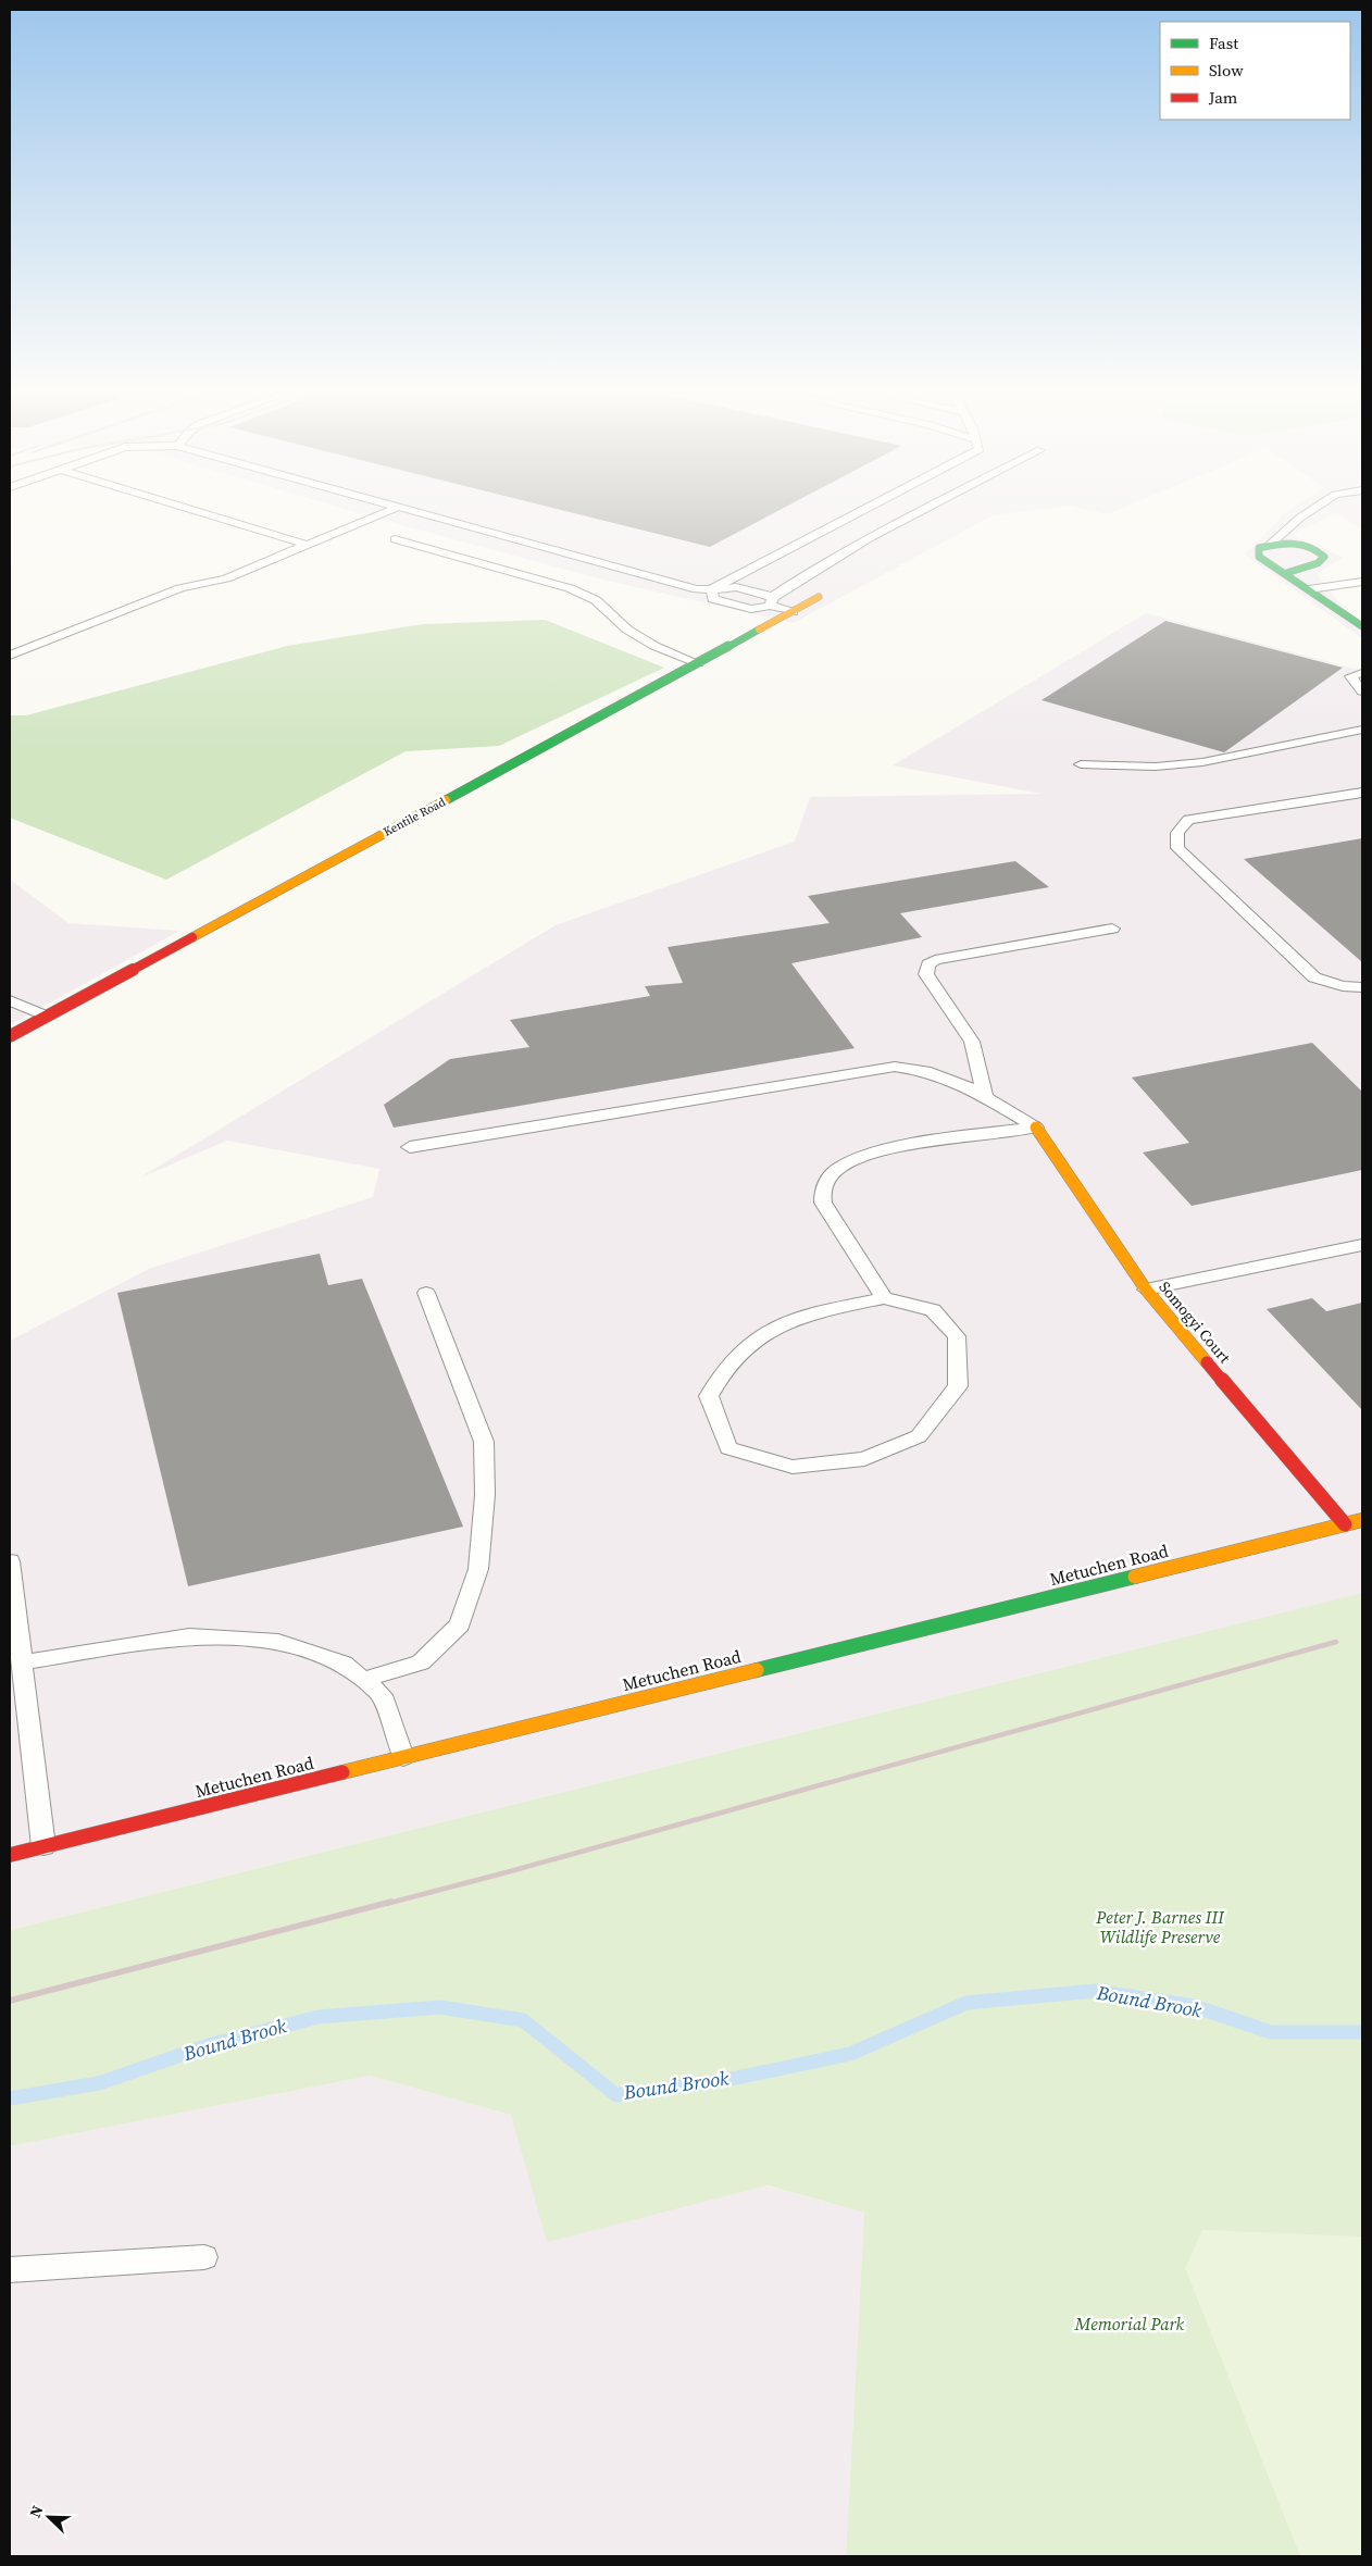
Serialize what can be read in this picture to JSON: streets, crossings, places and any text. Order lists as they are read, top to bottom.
{
  "streets": {
    "street": ["Kentile Road", "Somogyi Court", "Metuchen Road"]
  },
  "crossings": [
    ["Somogyi Court", "Metuchen Road"]
  ],
  "water": ["Bound Brook"],
  "parks": ["Peter J. Barnes III Wildlife Preserve", "Memorial Park"],
  "legend": ["Fast", "Slow", "Jam"],
  "north": "top left"
}
